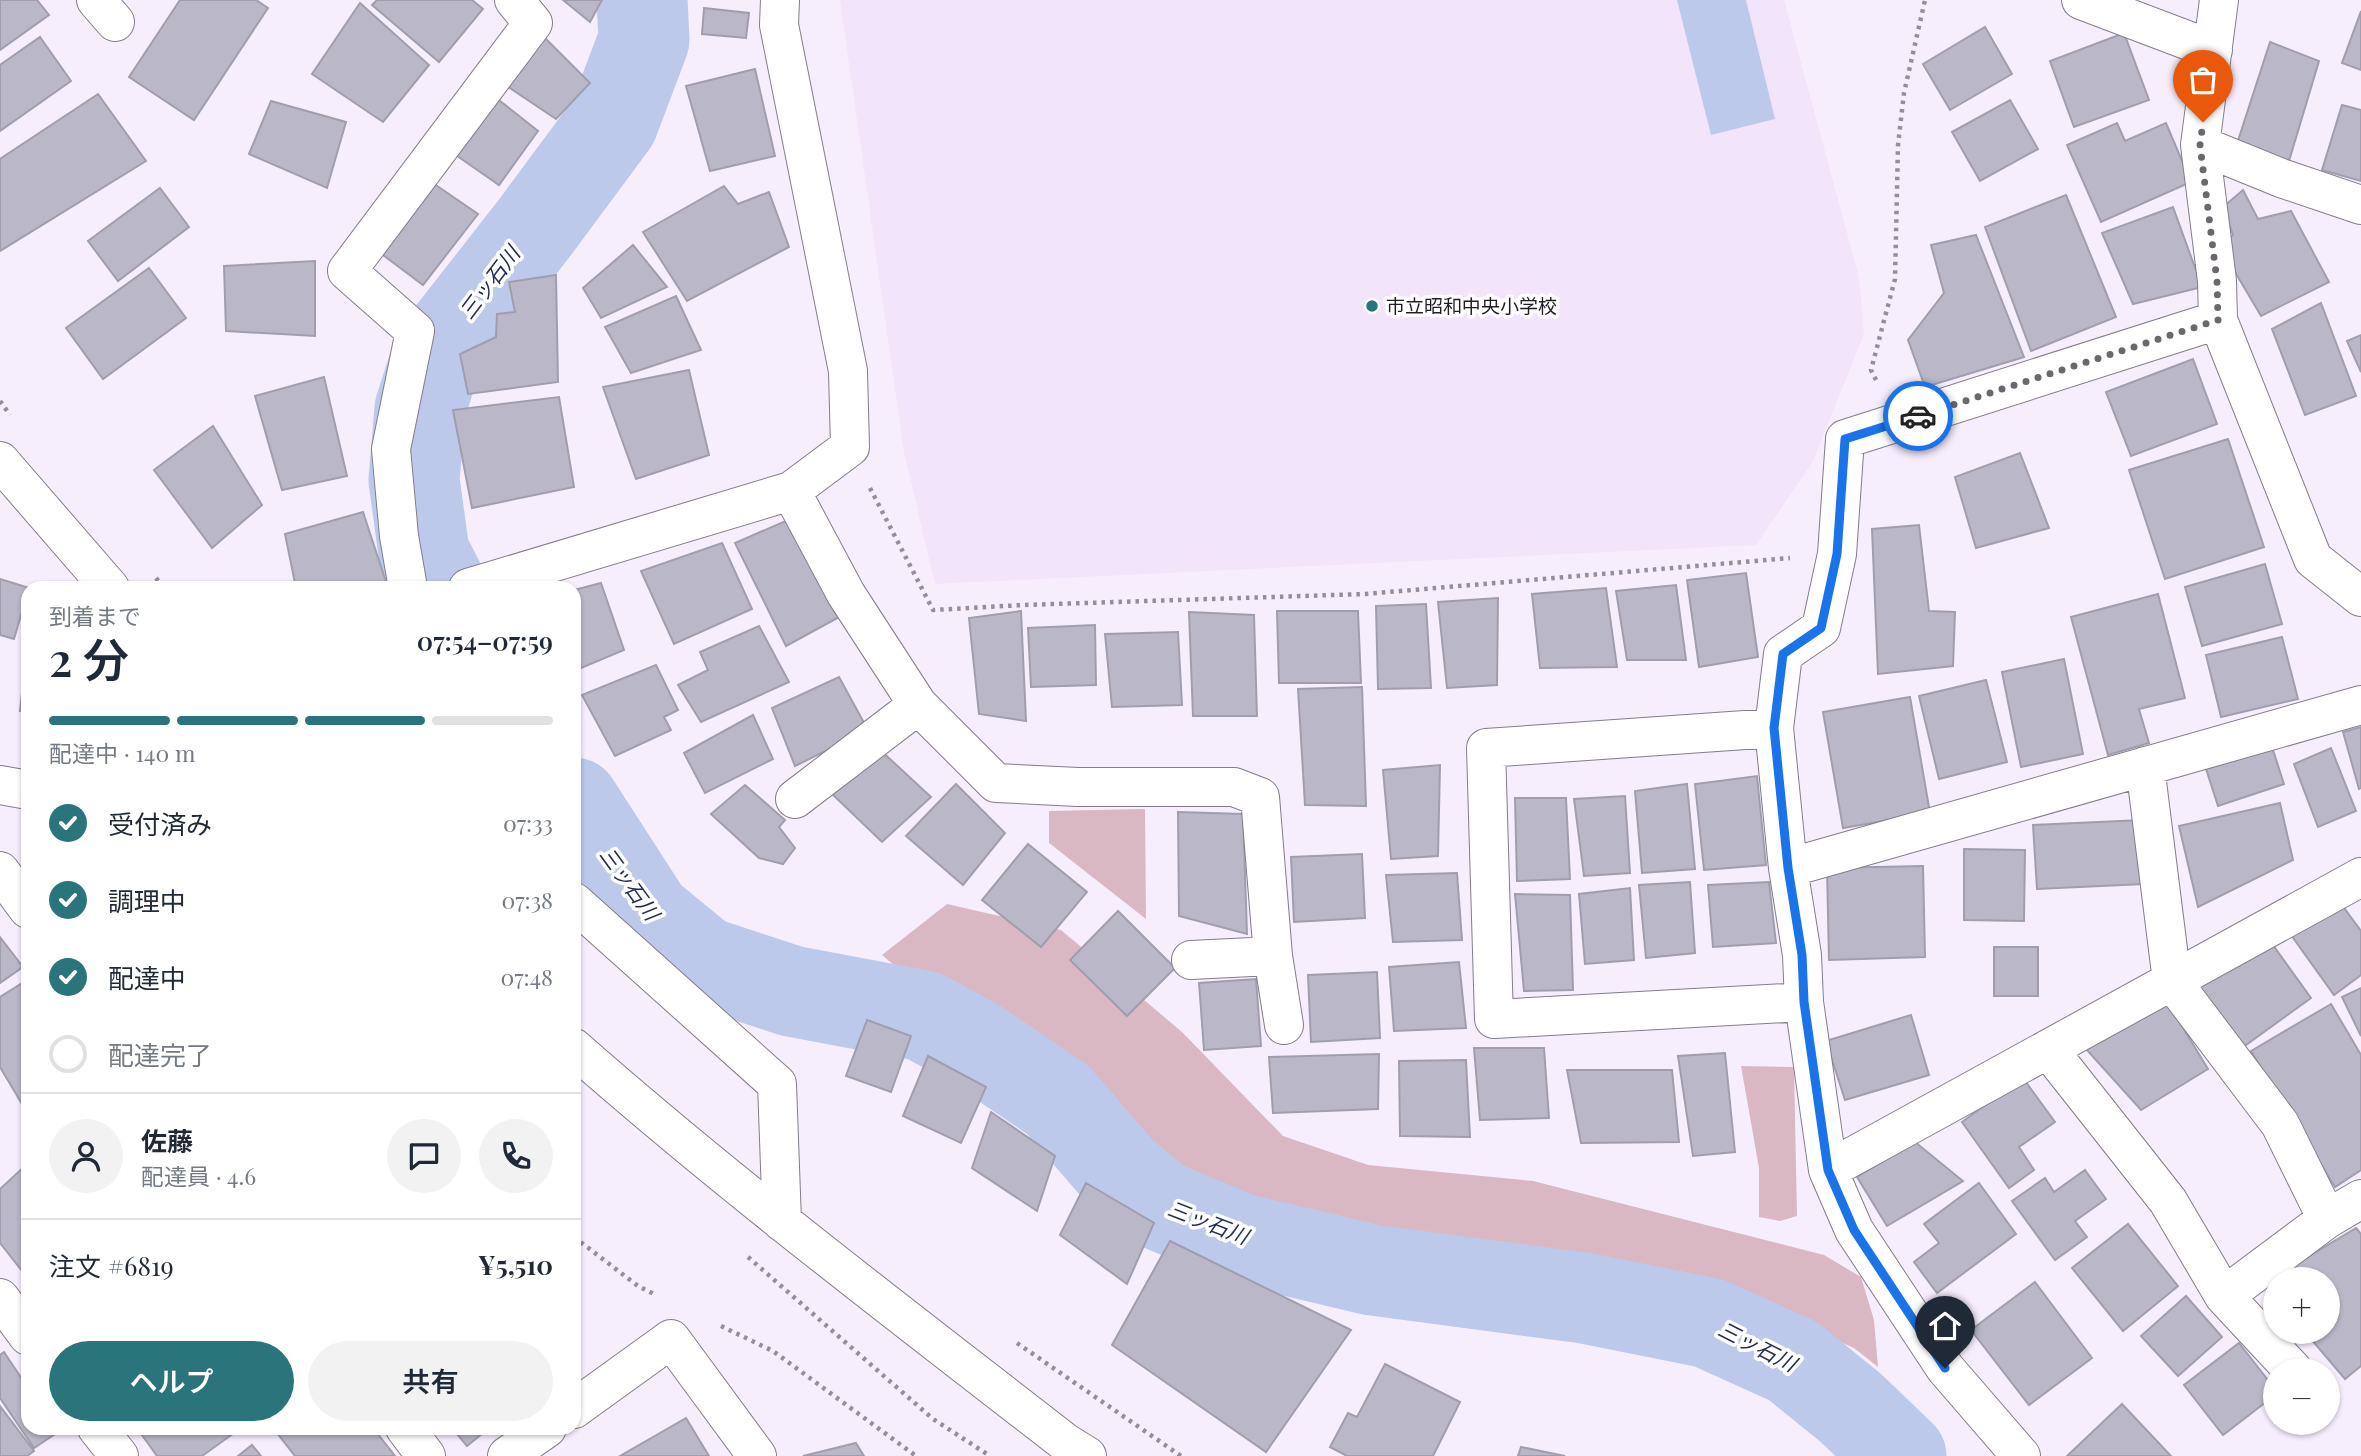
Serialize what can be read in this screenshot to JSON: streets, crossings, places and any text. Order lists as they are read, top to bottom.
{
  "water": ["三ッ石川"],
  "places": ["市立昭和中央小学校"],
  "page": {
    "heading": ["2 分", "到着まで", "07:54–07:59"],
    "panel": [
      "佐藤",
      "配達員 · 4.6",
      "注文 #6819",
      "¥5,510"
    ],
    "bar": "配達中 · 140 m",
    "list": [
      ["受付済み", "07:33"],
      ["調理中", "07:38"],
      ["配達中", "07:48"],
      "配達完了"
    ],
    "map_buttons": ["+", "−"],
    "buttons": ["ヘルプ", "共有"]
  }
}
